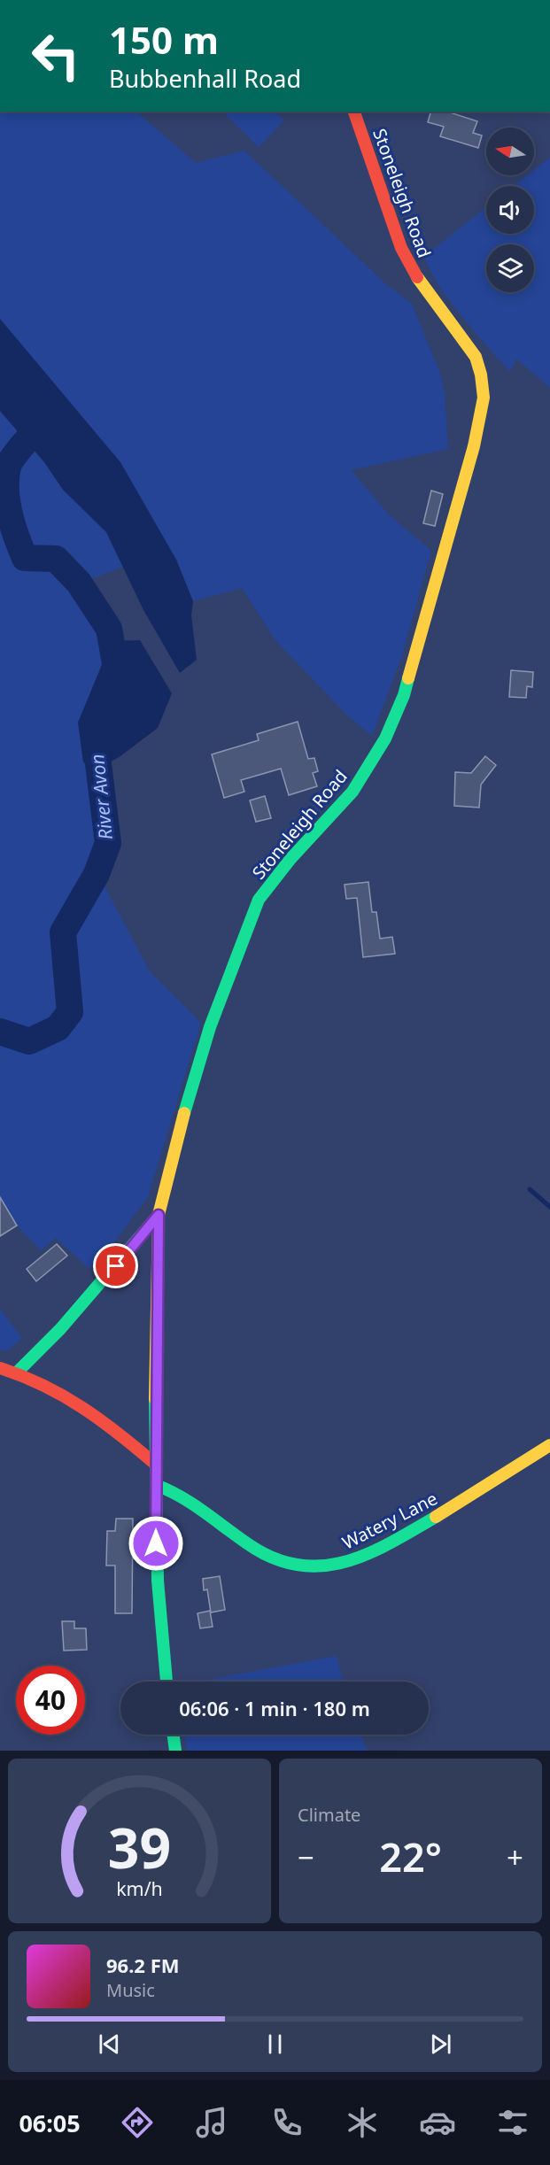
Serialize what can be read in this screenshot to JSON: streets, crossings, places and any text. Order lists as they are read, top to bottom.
{
  "streets": {
    "street": ["Stoneleigh Road", "Watery Lane"]
  },
  "crossings": [
    ["Stoneleigh Road", "Watery Lane"]
  ],
  "water": ["River Avon"],
  "north": "left",
  "page": {
    "turn": ["150 m", "Bubbenhall Road"],
    "limit": "40",
    "trip": "06:06 · 1 min · 180 m",
    "tile": "Climate",
    "heat": ["−", "22°", "+"],
    "song": ["96.2 FM", "Music"],
    "tabs": "06:05",
    "gauge": ["39", "km/h"]
  }
}
